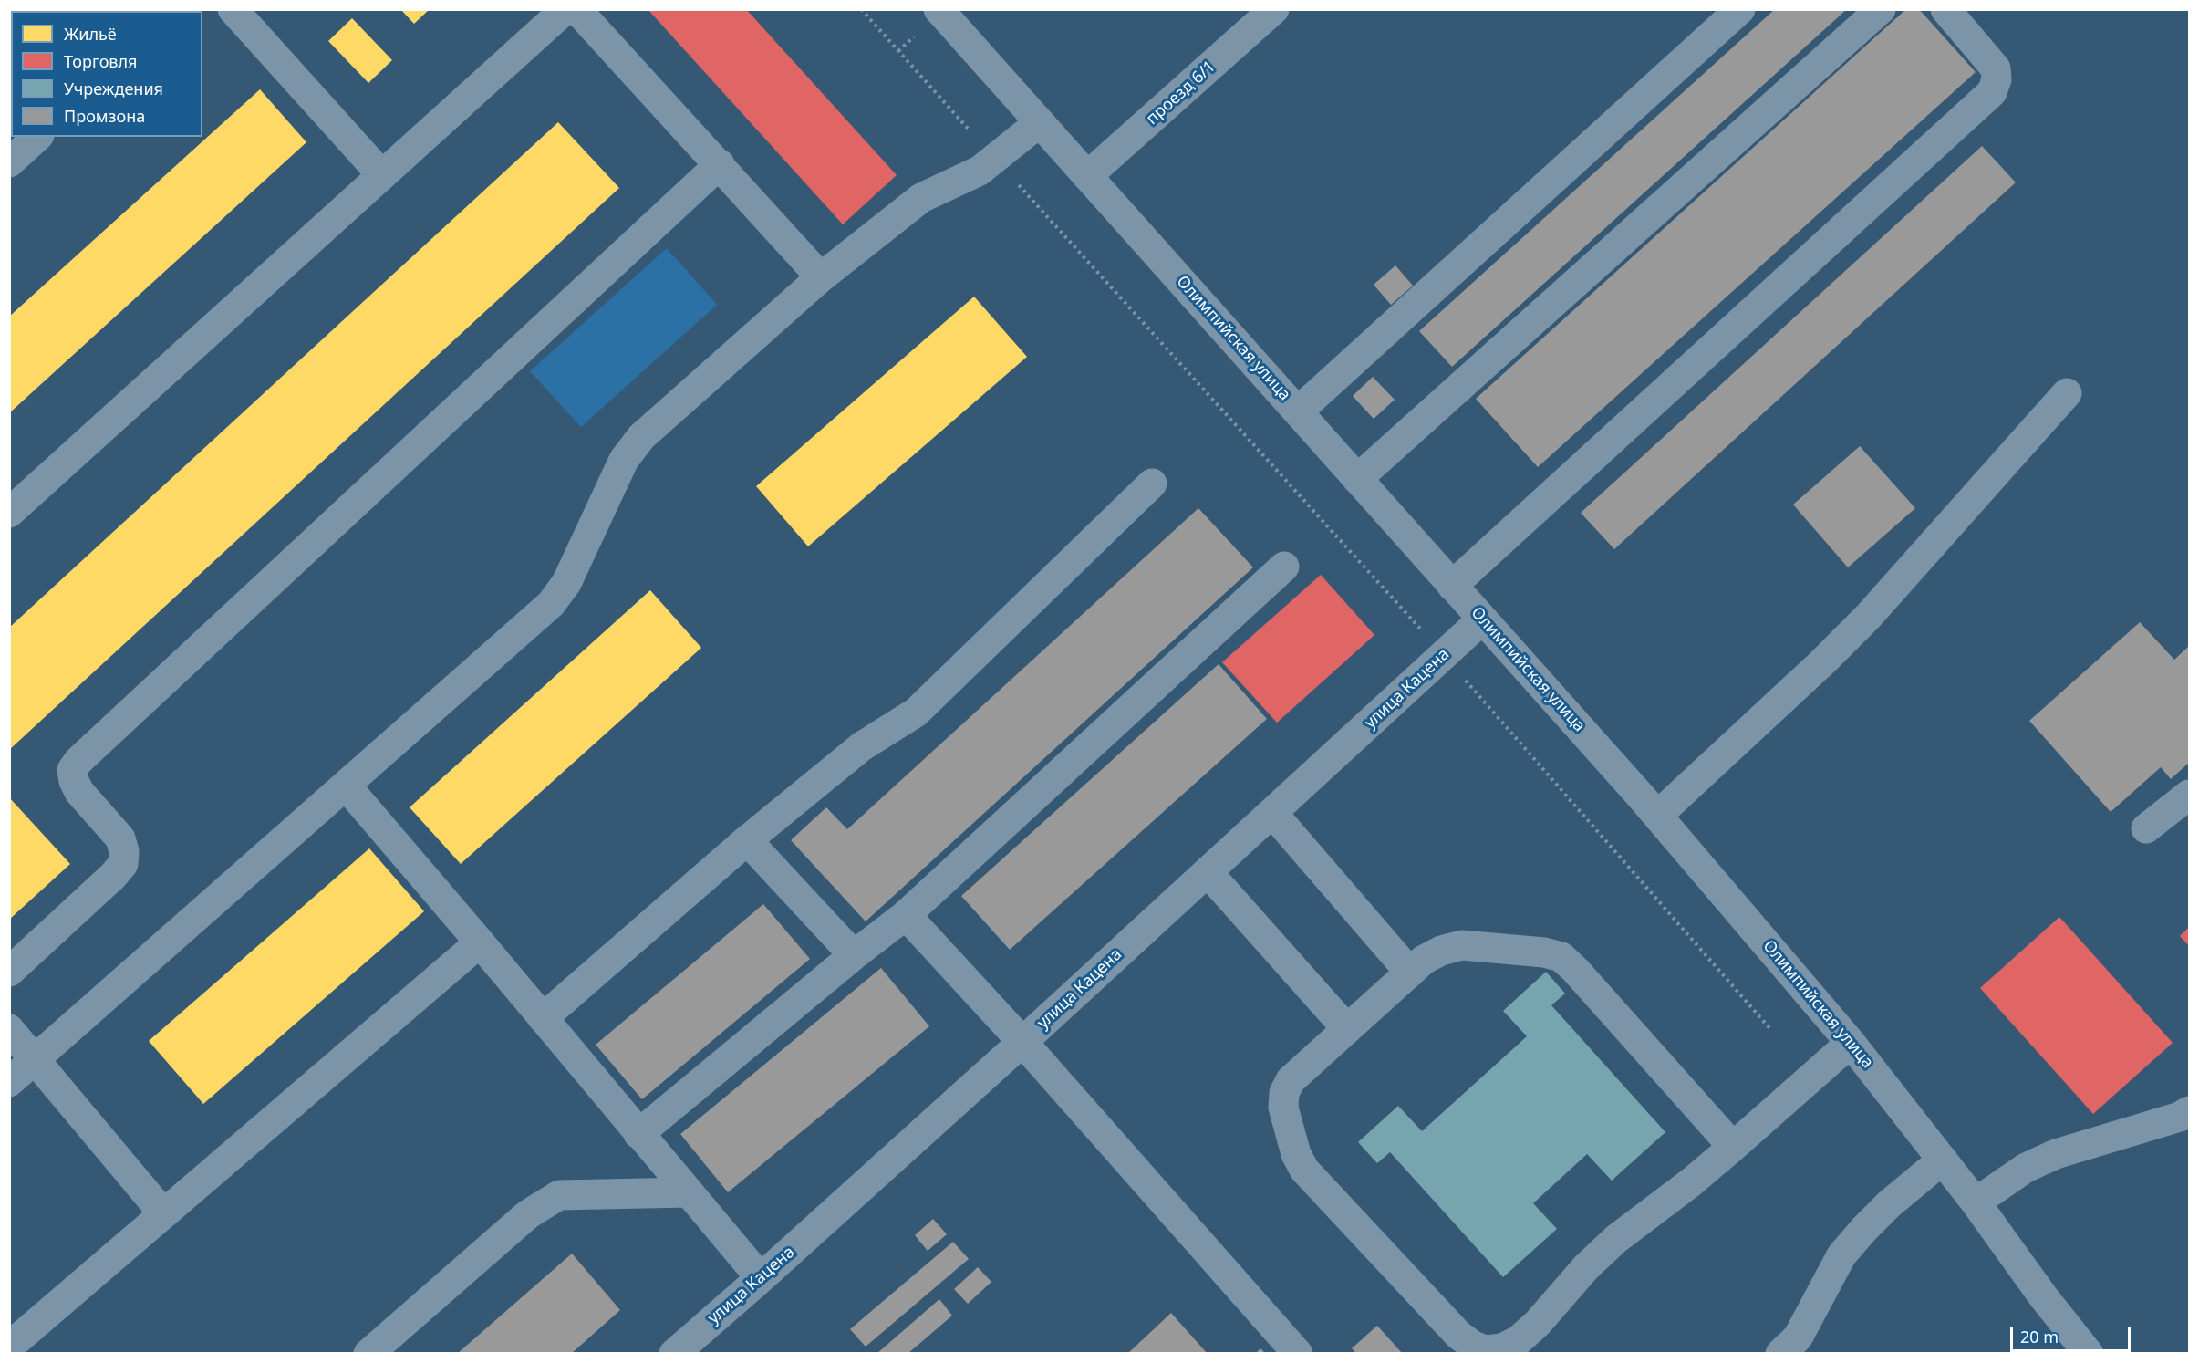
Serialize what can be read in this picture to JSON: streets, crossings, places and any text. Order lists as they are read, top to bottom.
{
  "streets": {
    "street": ["проезд 6/1", "Олимпийская улица", "улица Кацена"]
  },
  "crossings": [
    ["проезд 6/1", "Олимпийская улица"],
    ["Олимпийская улица", "улица Кацена"]
  ],
  "legend": [
    "Жильё",
    "Торговля",
    "Учреждения",
    "Промзона"
  ],
  "scale_bar": "20 m"
}
